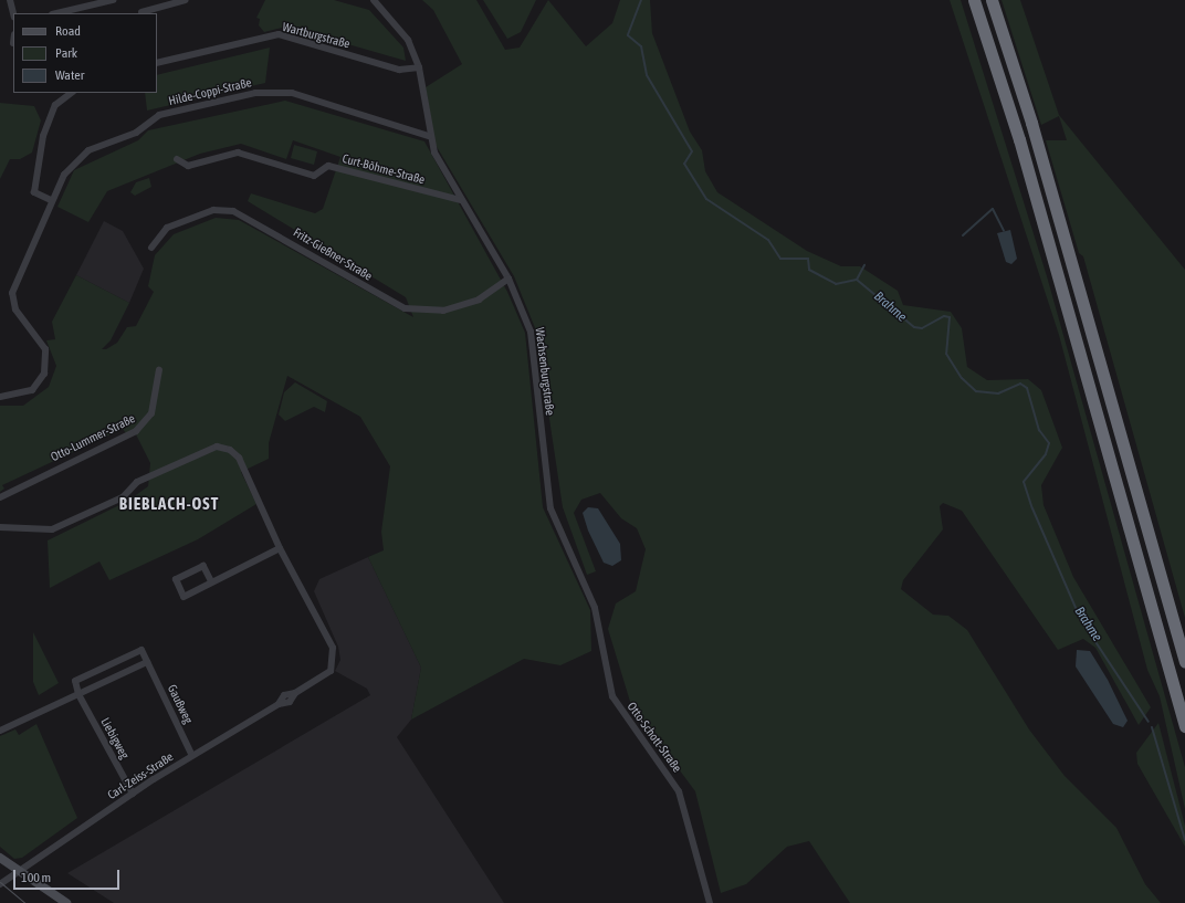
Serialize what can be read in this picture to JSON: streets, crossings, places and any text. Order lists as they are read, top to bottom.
{
  "streets": {
    "street": [
      "Wartburgstraße",
      "Hilde-Coppi-Straße",
      "Curt-Böhme-Straße",
      "Fritz-Gießner-Straße",
      "Wachsenburgstraße",
      "Otto-Lummer-Straße",
      "Gaußweg",
      "Otto-Schott-Straße",
      "Liebigweg",
      "Carl-Zeiss-Straße"
    ]
  },
  "crossings": [
    ["Wartburgstraße", "Wachsenburgstraße"],
    ["Hilde-Coppi-Straße", "Wachsenburgstraße"],
    ["Curt-Böhme-Straße", "Wachsenburgstraße"],
    ["Fritz-Gießner-Straße", "Wachsenburgstraße"],
    ["Wachsenburgstraße", "Otto-Schott-Straße"],
    ["Gaußweg", "Carl-Zeiss-Straße"],
    ["Liebigweg", "Carl-Zeiss-Straße"]
  ],
  "districts": ["BIEBLACH-OST"],
  "water": ["Brahme"],
  "legend": ["Road", "Park", "Water"],
  "scale_bar": "100 m"
}
